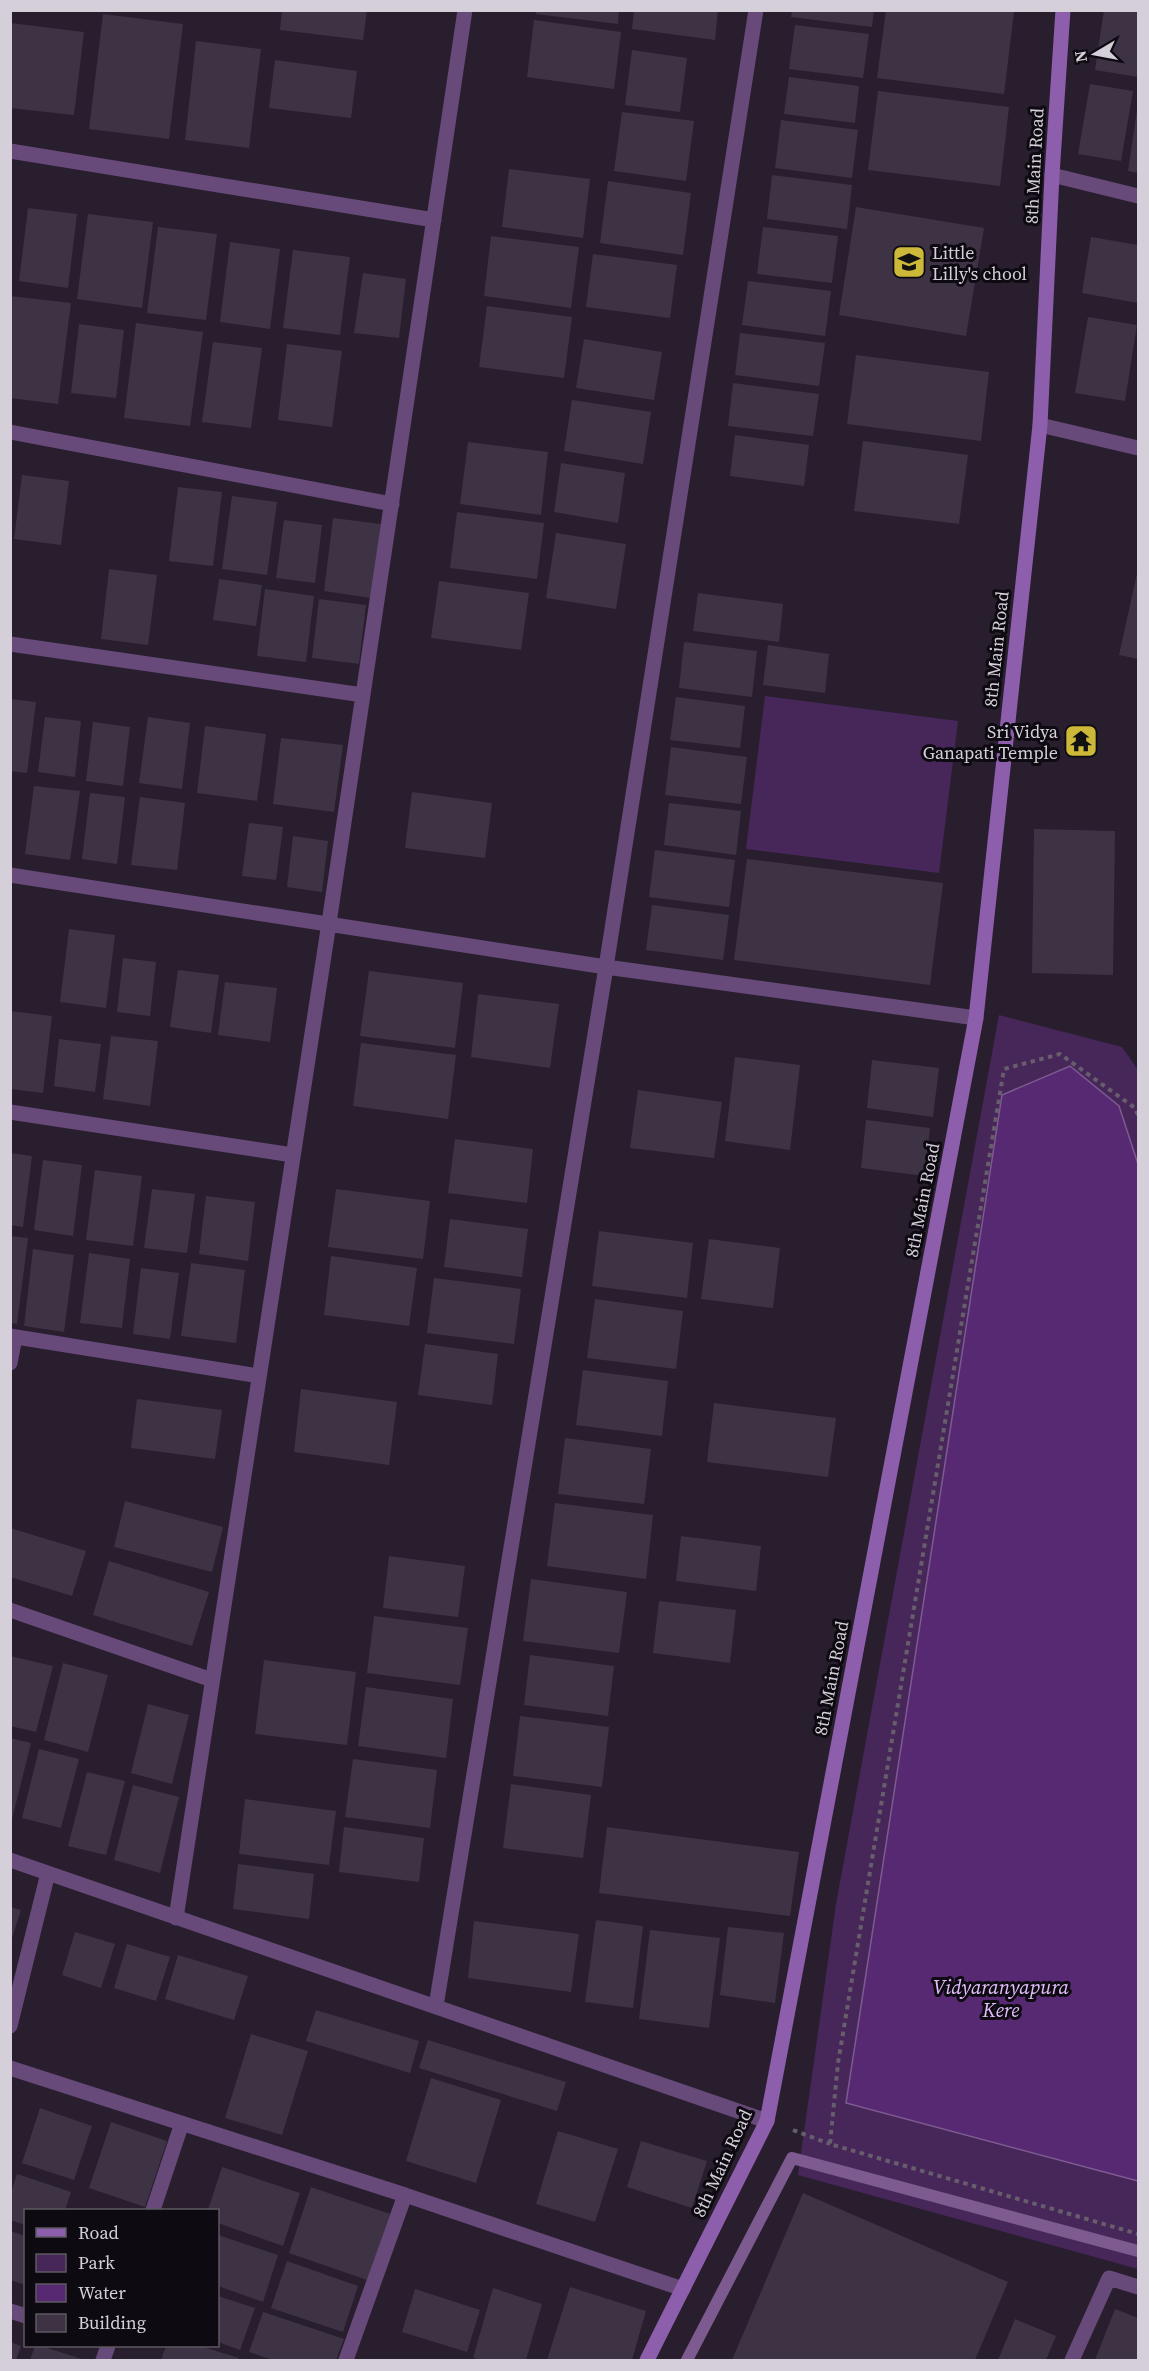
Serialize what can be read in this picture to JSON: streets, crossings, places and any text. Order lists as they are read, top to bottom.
{
  "streets": {
    "street": ["8th Main Road"]
  },
  "water": ["Vidyaranyapura Kere"],
  "places": {
    "school or university": ["Little Lilly's chool"],
    "temple": ["Sri Vidya Ganapati Temple"]
  },
  "legend": [
    "Road",
    "Park",
    "Water",
    "Building"
  ],
  "north": "left"
}
